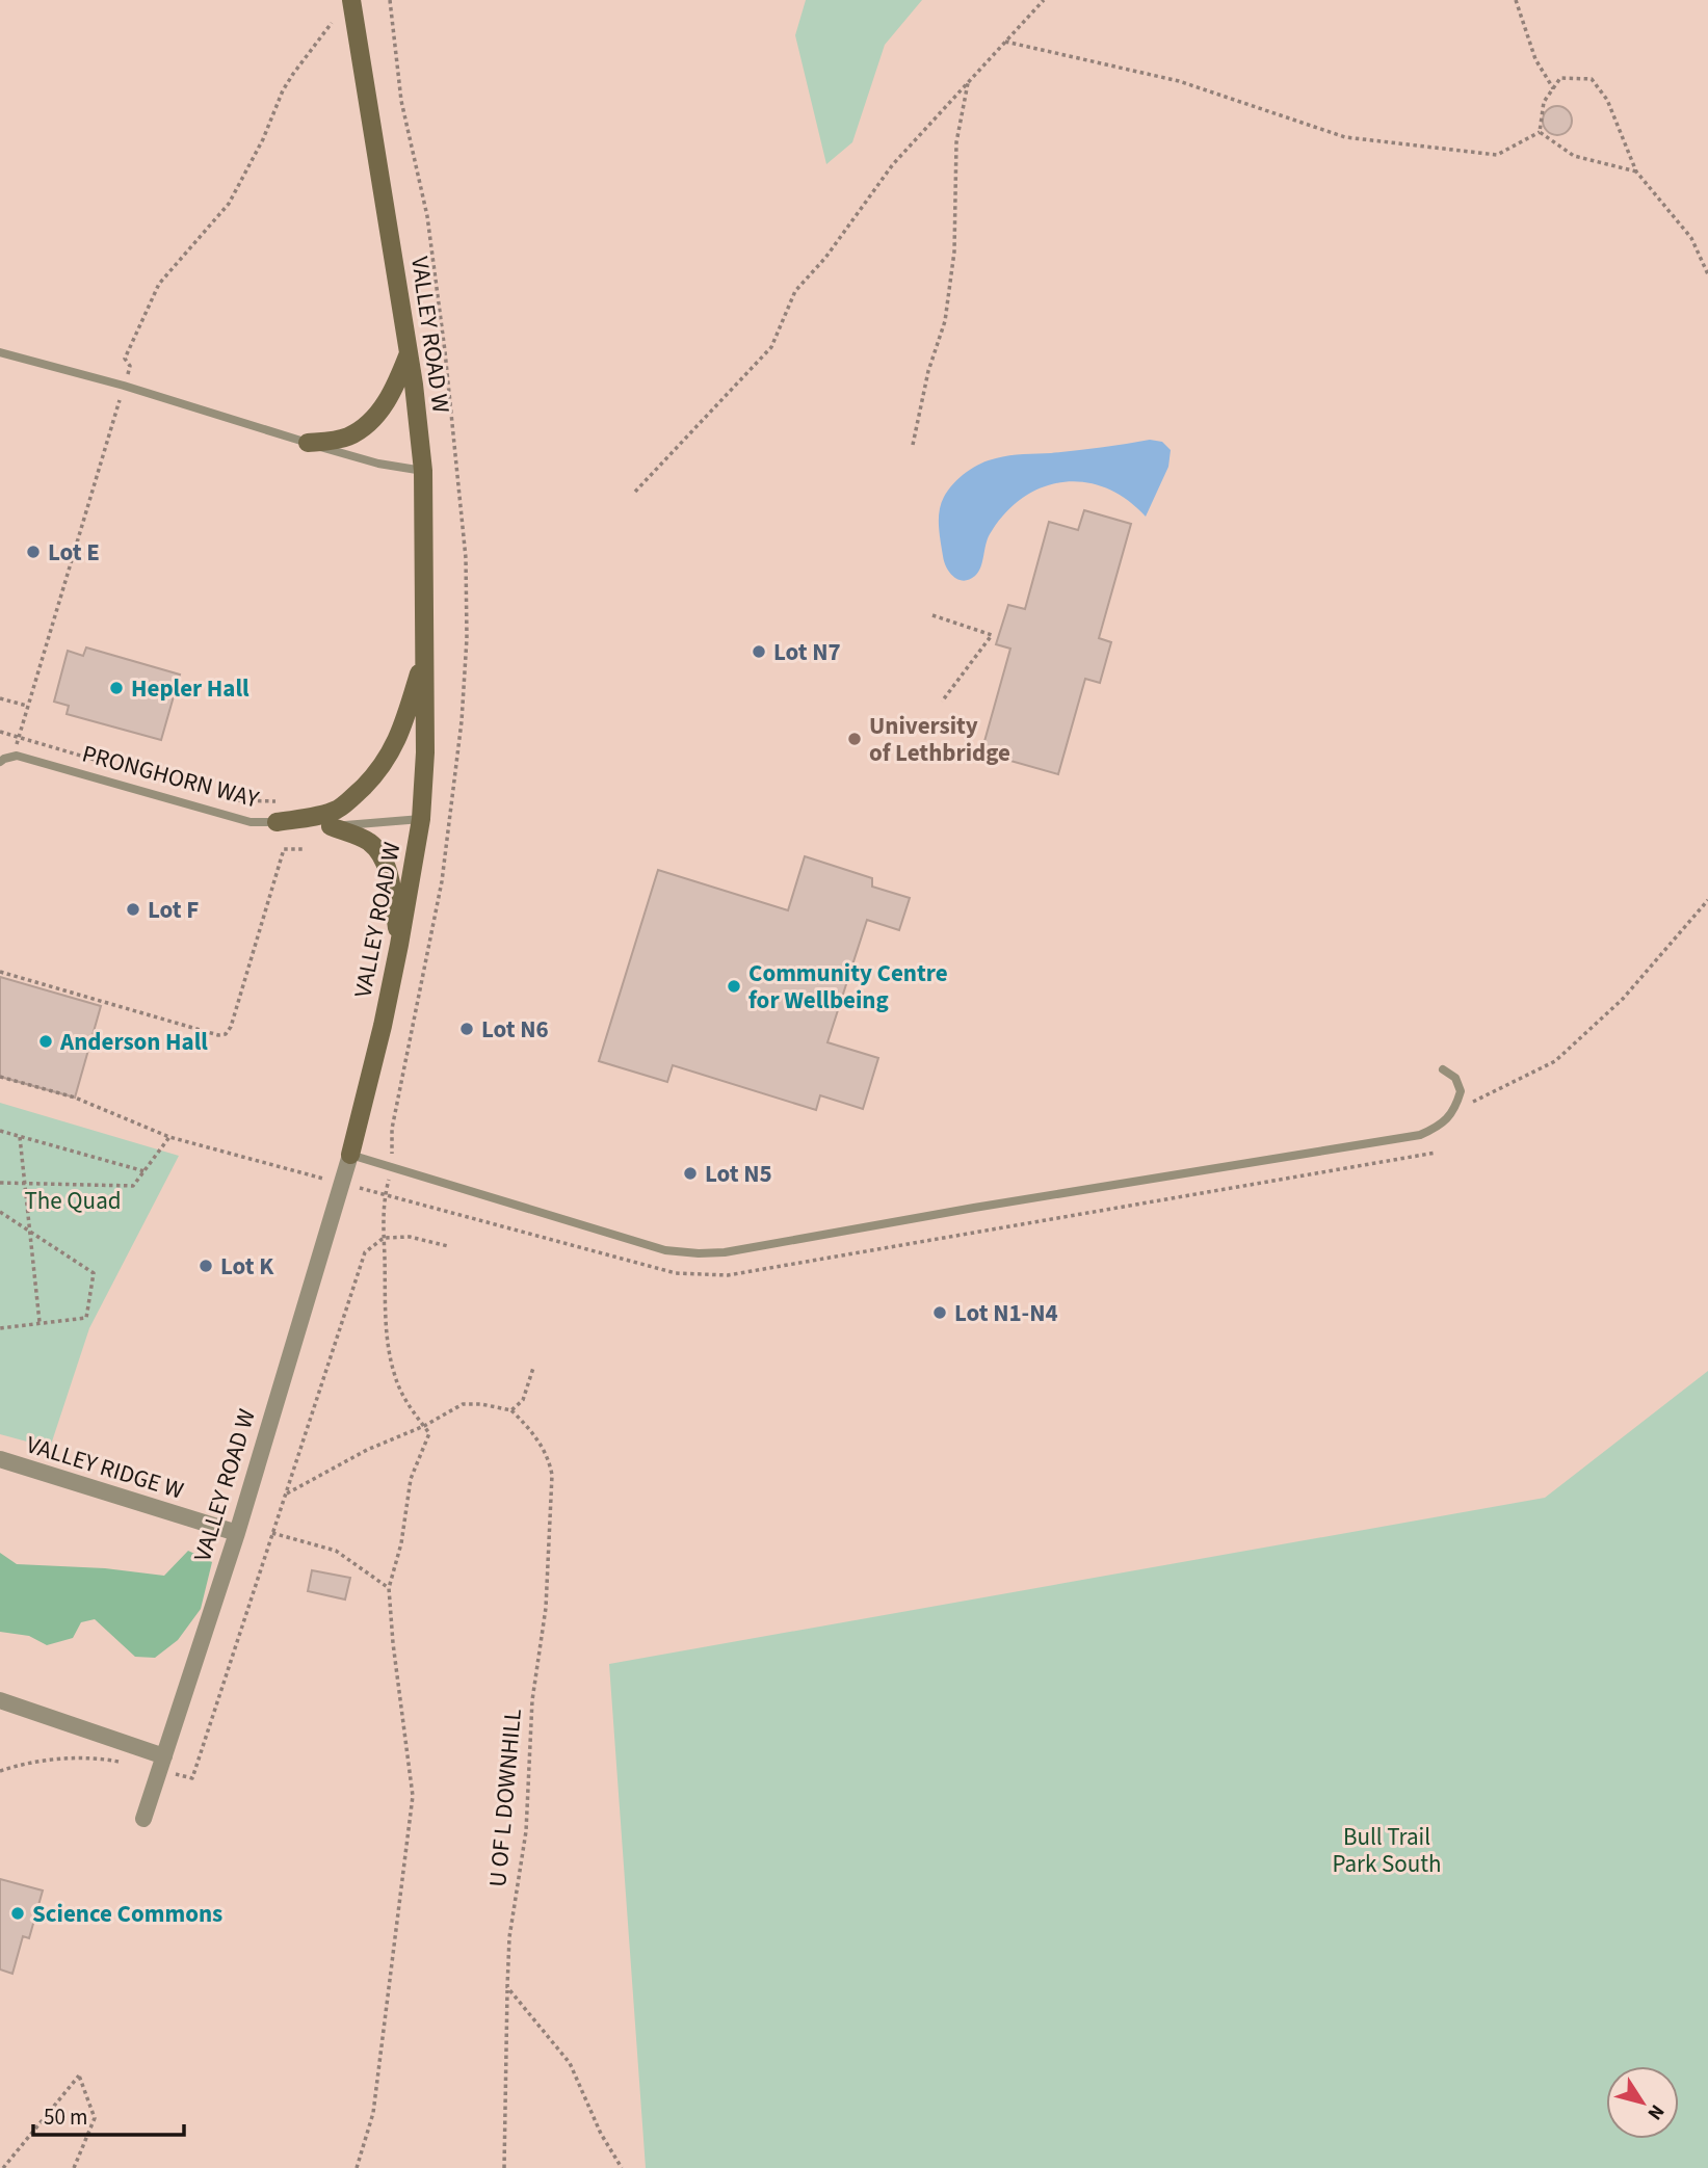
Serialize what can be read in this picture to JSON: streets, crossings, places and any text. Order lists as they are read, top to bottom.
{
  "streets": {
    "street": ["VALLEY ROAD W", "VALLEY RIDGE W"],
    "lane": ["PRONGHORN WAY"],
    "path": ["U OF L DOWNHILL"]
  },
  "crossings": [
    ["VALLEY ROAD W", "PRONGHORN WAY"],
    ["VALLEY ROAD W", "VALLEY RIDGE W"]
  ],
  "parks": ["The Quad", "Bull Trail Park South"],
  "places": [
    "Lot E",
    "Lot N7",
    "Hepler Hall",
    "University of Lethbridge",
    "Lot F",
    "Community Centre for Wellbeing",
    "Lot N6",
    "Anderson Hall",
    "Lot N5",
    "Lot K",
    "Lot N1-N4",
    "Science Commons"
  ],
  "scale_bar": "50 m",
  "north": "bottom right"
}
